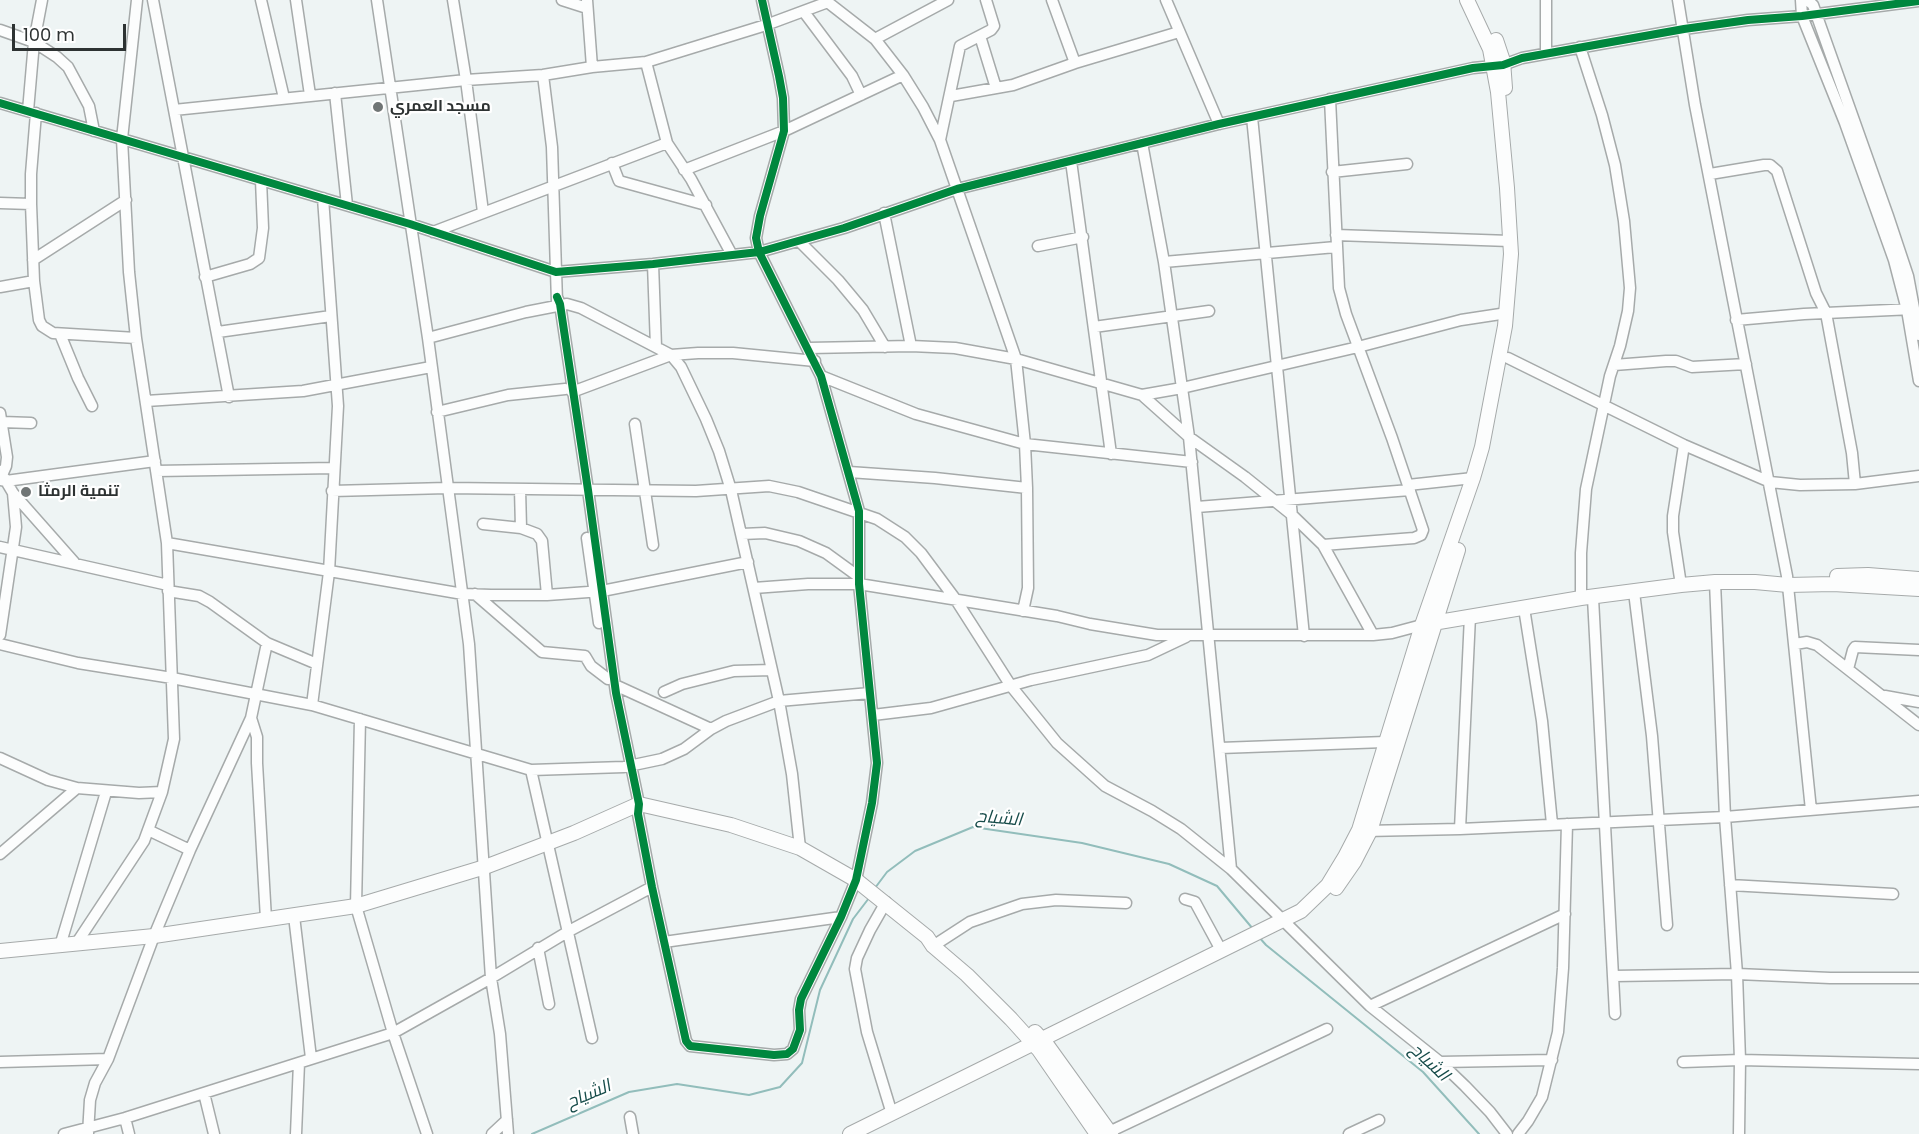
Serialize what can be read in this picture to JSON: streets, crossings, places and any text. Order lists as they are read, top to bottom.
{
  "water": ["الشياح"],
  "places": ["مسجد العمري", "تنمية الرمثا"],
  "scale_bar": "100 m"
}
